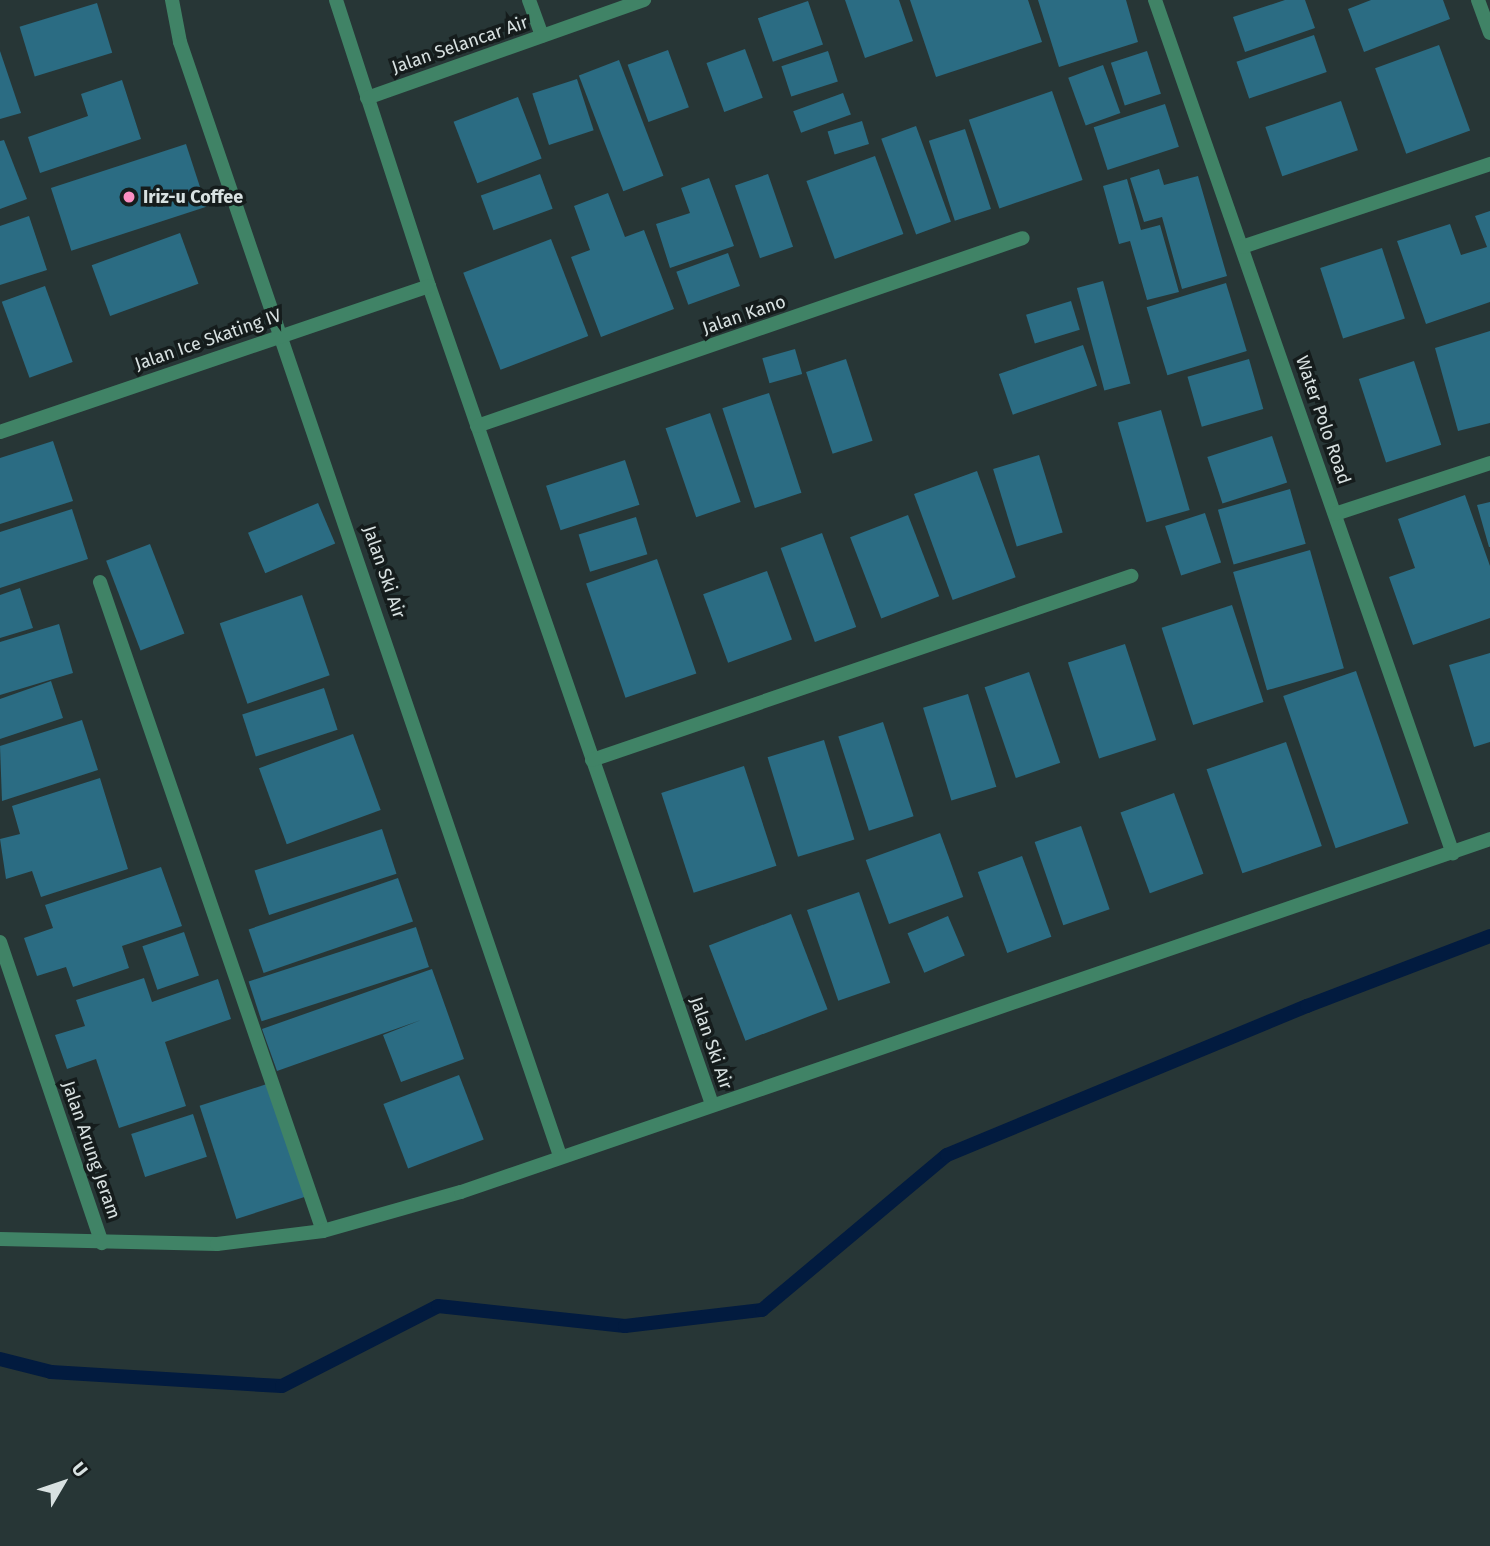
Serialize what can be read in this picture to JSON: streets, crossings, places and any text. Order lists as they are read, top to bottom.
{
  "streets": {
    "street": [
      "Jalan Selancar Air",
      "Jalan Kano",
      "Jalan Ice Skating IV",
      "Water Polo Road",
      "Jalan Ski Air",
      "Jalan Arung Jeram"
    ]
  },
  "crossings": [
    ["Jalan Selancar Air", "Jalan Ski Air"],
    ["Jalan Kano", "Jalan Ski Air"],
    ["Jalan Ice Skating IV", "Jalan Ski Air"],
    ["Water Polo Road", "Jalan Arung Jeram"],
    ["Jalan Ski Air", "Jalan Arung Jeram"]
  ],
  "places": ["Iriz-u Coffee"],
  "north": "top right"
}
